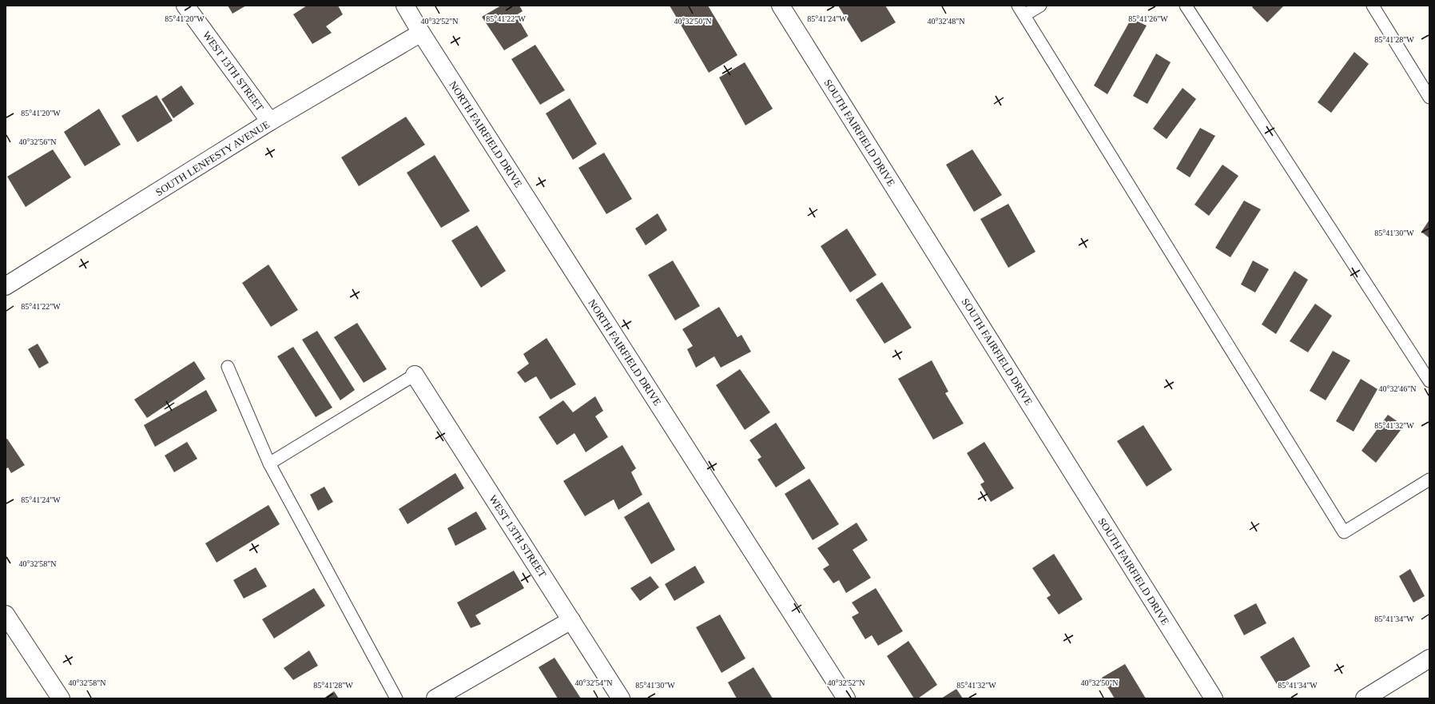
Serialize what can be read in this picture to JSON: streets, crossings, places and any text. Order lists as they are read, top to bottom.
{
  "streets": {
    "street": [
      "WEST 13TH STREET",
      "SOUTH FAIRFIELD DRIVE",
      "NORTH FAIRFIELD DRIVE",
      "SOUTH LENFESTY AVENUE"
    ]
  },
  "crossings": [
    ["WEST 13TH STREET", "SOUTH LENFESTY AVENUE"],
    ["NORTH FAIRFIELD DRIVE", "SOUTH LENFESTY AVENUE"]
  ],
  "coordinates": [
    "85°41'24\"W",
    "85°41'20\"W",
    "85°41'22\"W",
    "85°41'26\"W",
    "40°32'52\"N",
    "40°32'50\"N",
    "40°32'48\"N",
    "85°41'28\"W",
    "40°32'56\"N",
    "85°41'30\"W",
    "40°32'46\"N",
    "85°41'32\"W",
    "40°32'58\"N",
    "85°41'34\"W",
    "40°32'54\"N"
  ]
}
